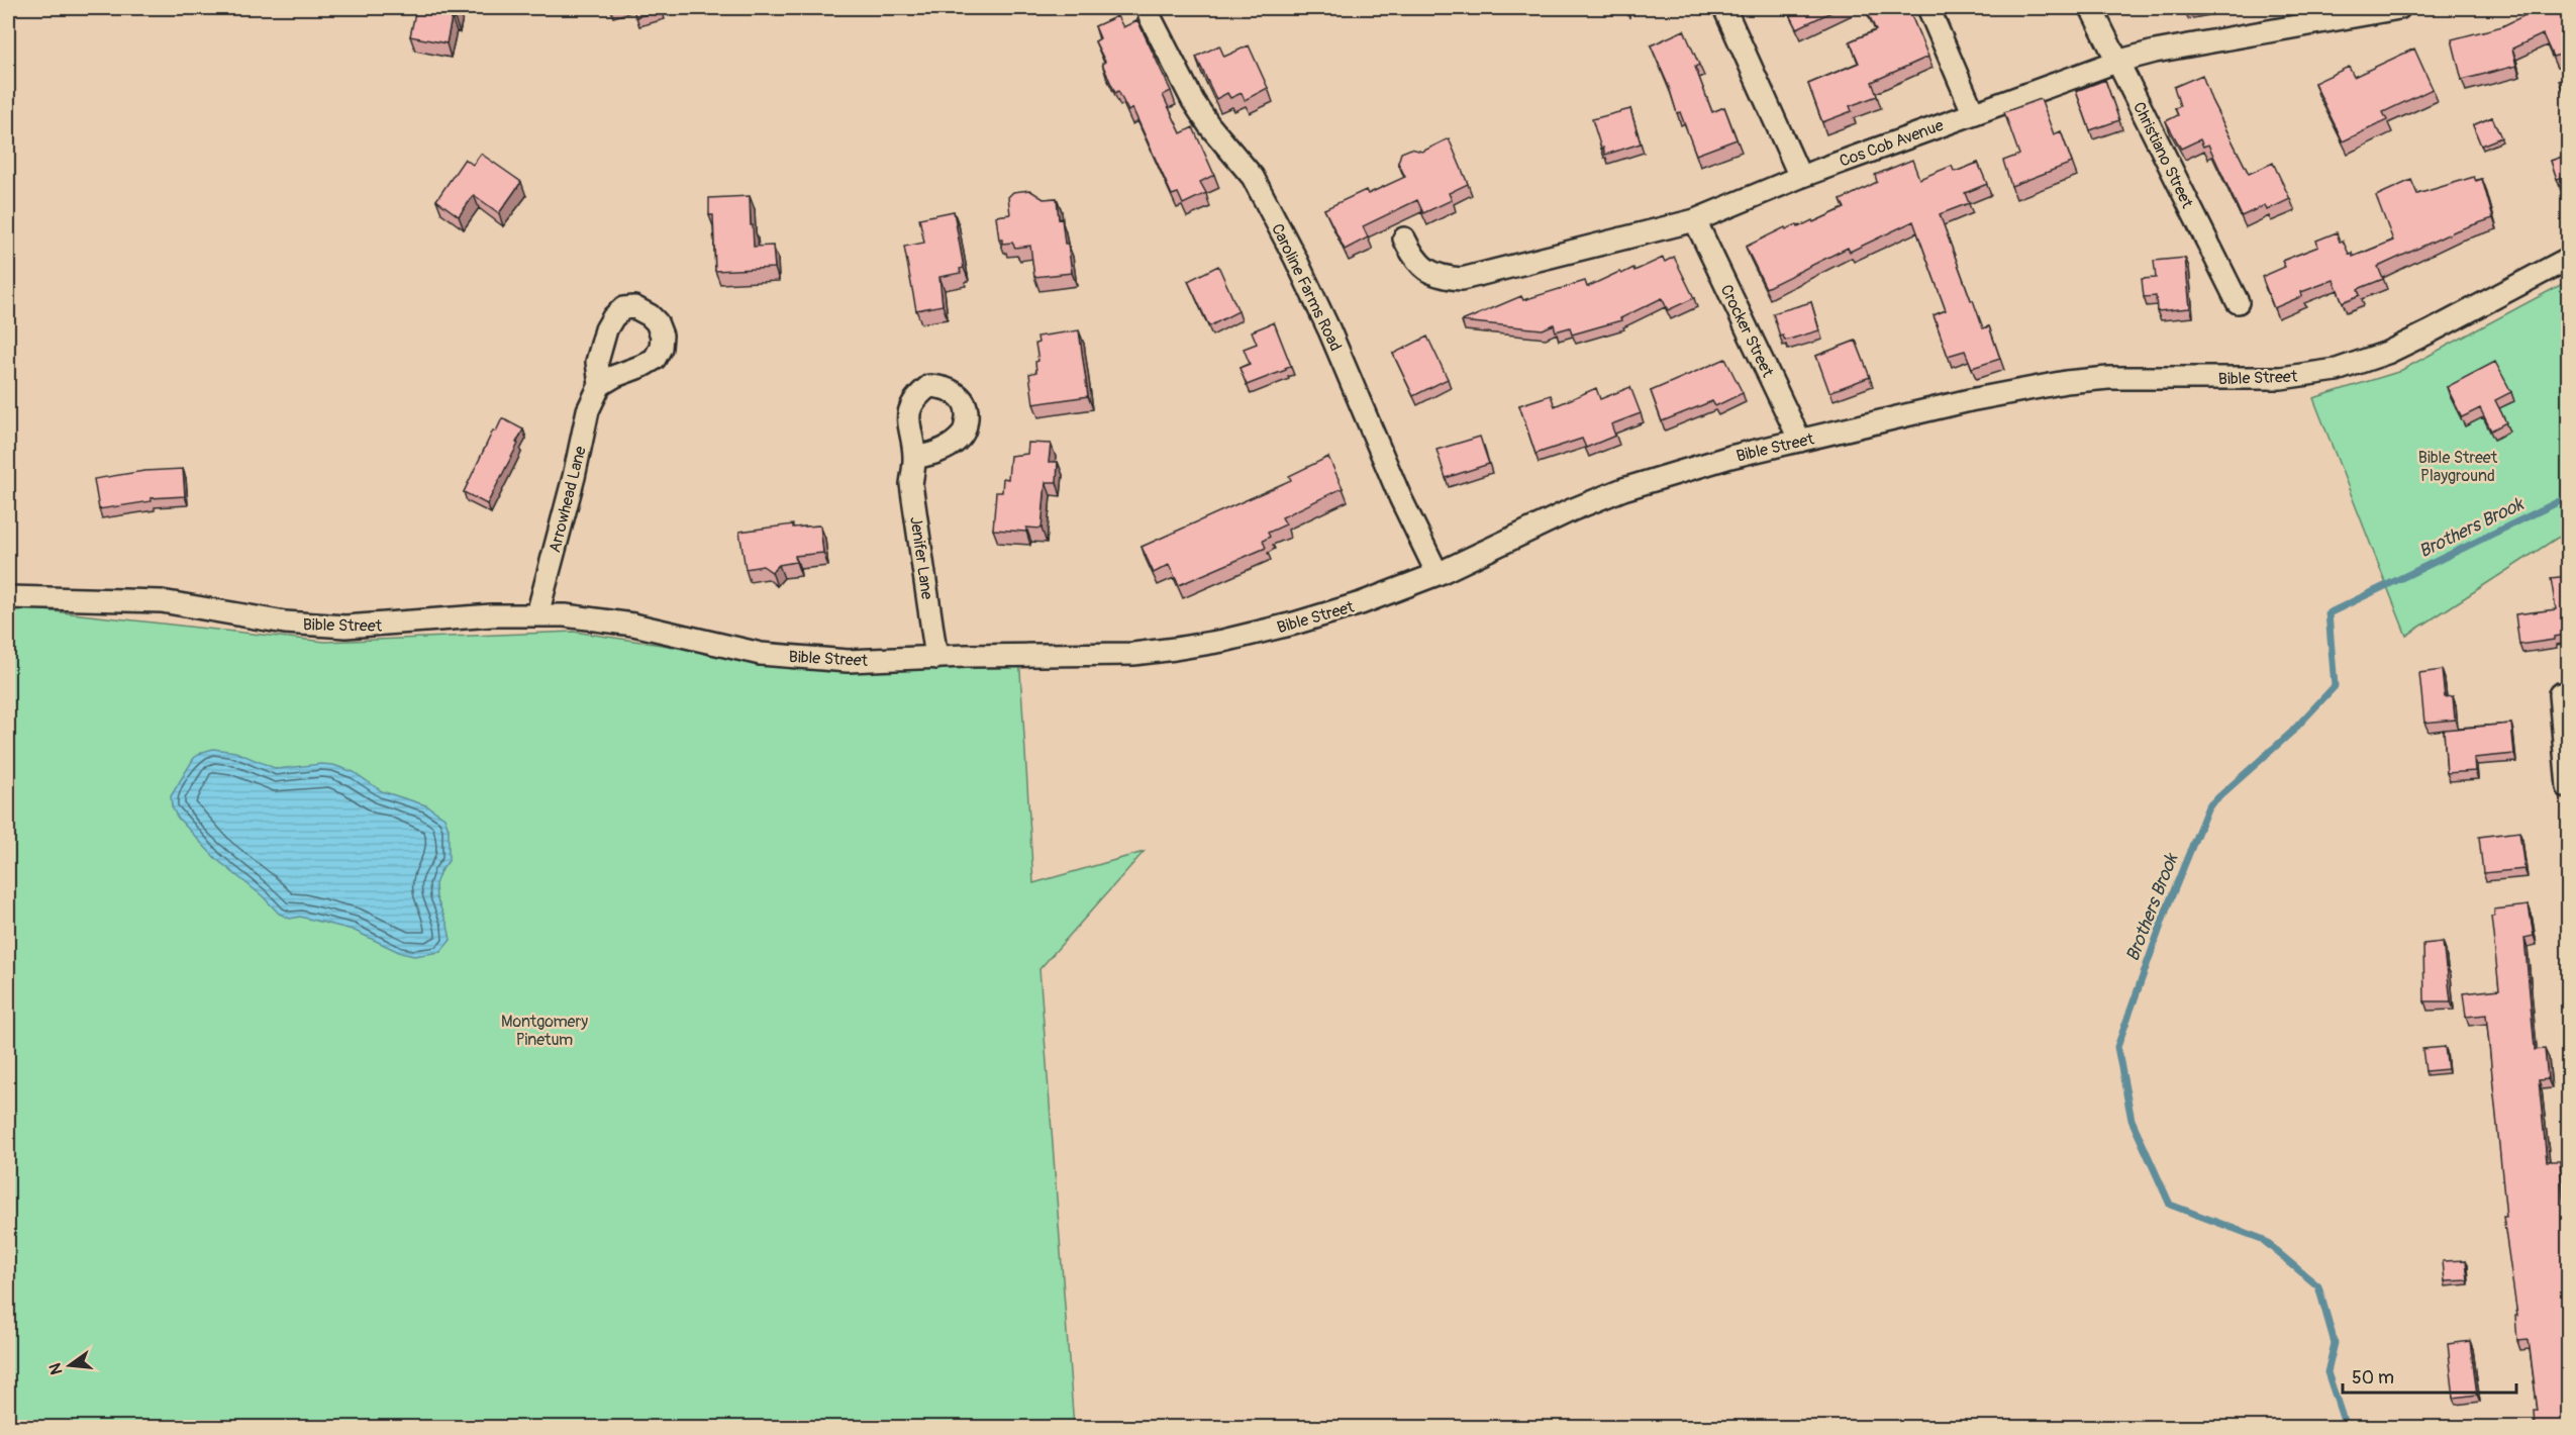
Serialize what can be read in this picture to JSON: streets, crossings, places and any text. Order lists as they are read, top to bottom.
{
  "streets": {
    "street": [
      "Cos Cob Avenue",
      "Christiano Street",
      "Caroline Farms Road",
      "Crocker Street",
      "Bible Street",
      "Arrowhead Lane",
      "Jenifer Lane"
    ]
  },
  "crossings": [
    ["Cos Cob Avenue", "Christiano Street"],
    ["Cos Cob Avenue", "Crocker Street"],
    ["Caroline Farms Road", "Bible Street"],
    ["Crocker Street", "Bible Street"],
    ["Bible Street", "Arrowhead Lane"],
    ["Bible Street", "Jenifer Lane"]
  ],
  "water": ["Brothers Brook"],
  "parks": ["Bible Street Playground", "Montgomery Pinetum"],
  "scale_bar": "50 m",
  "north": "left"
}
